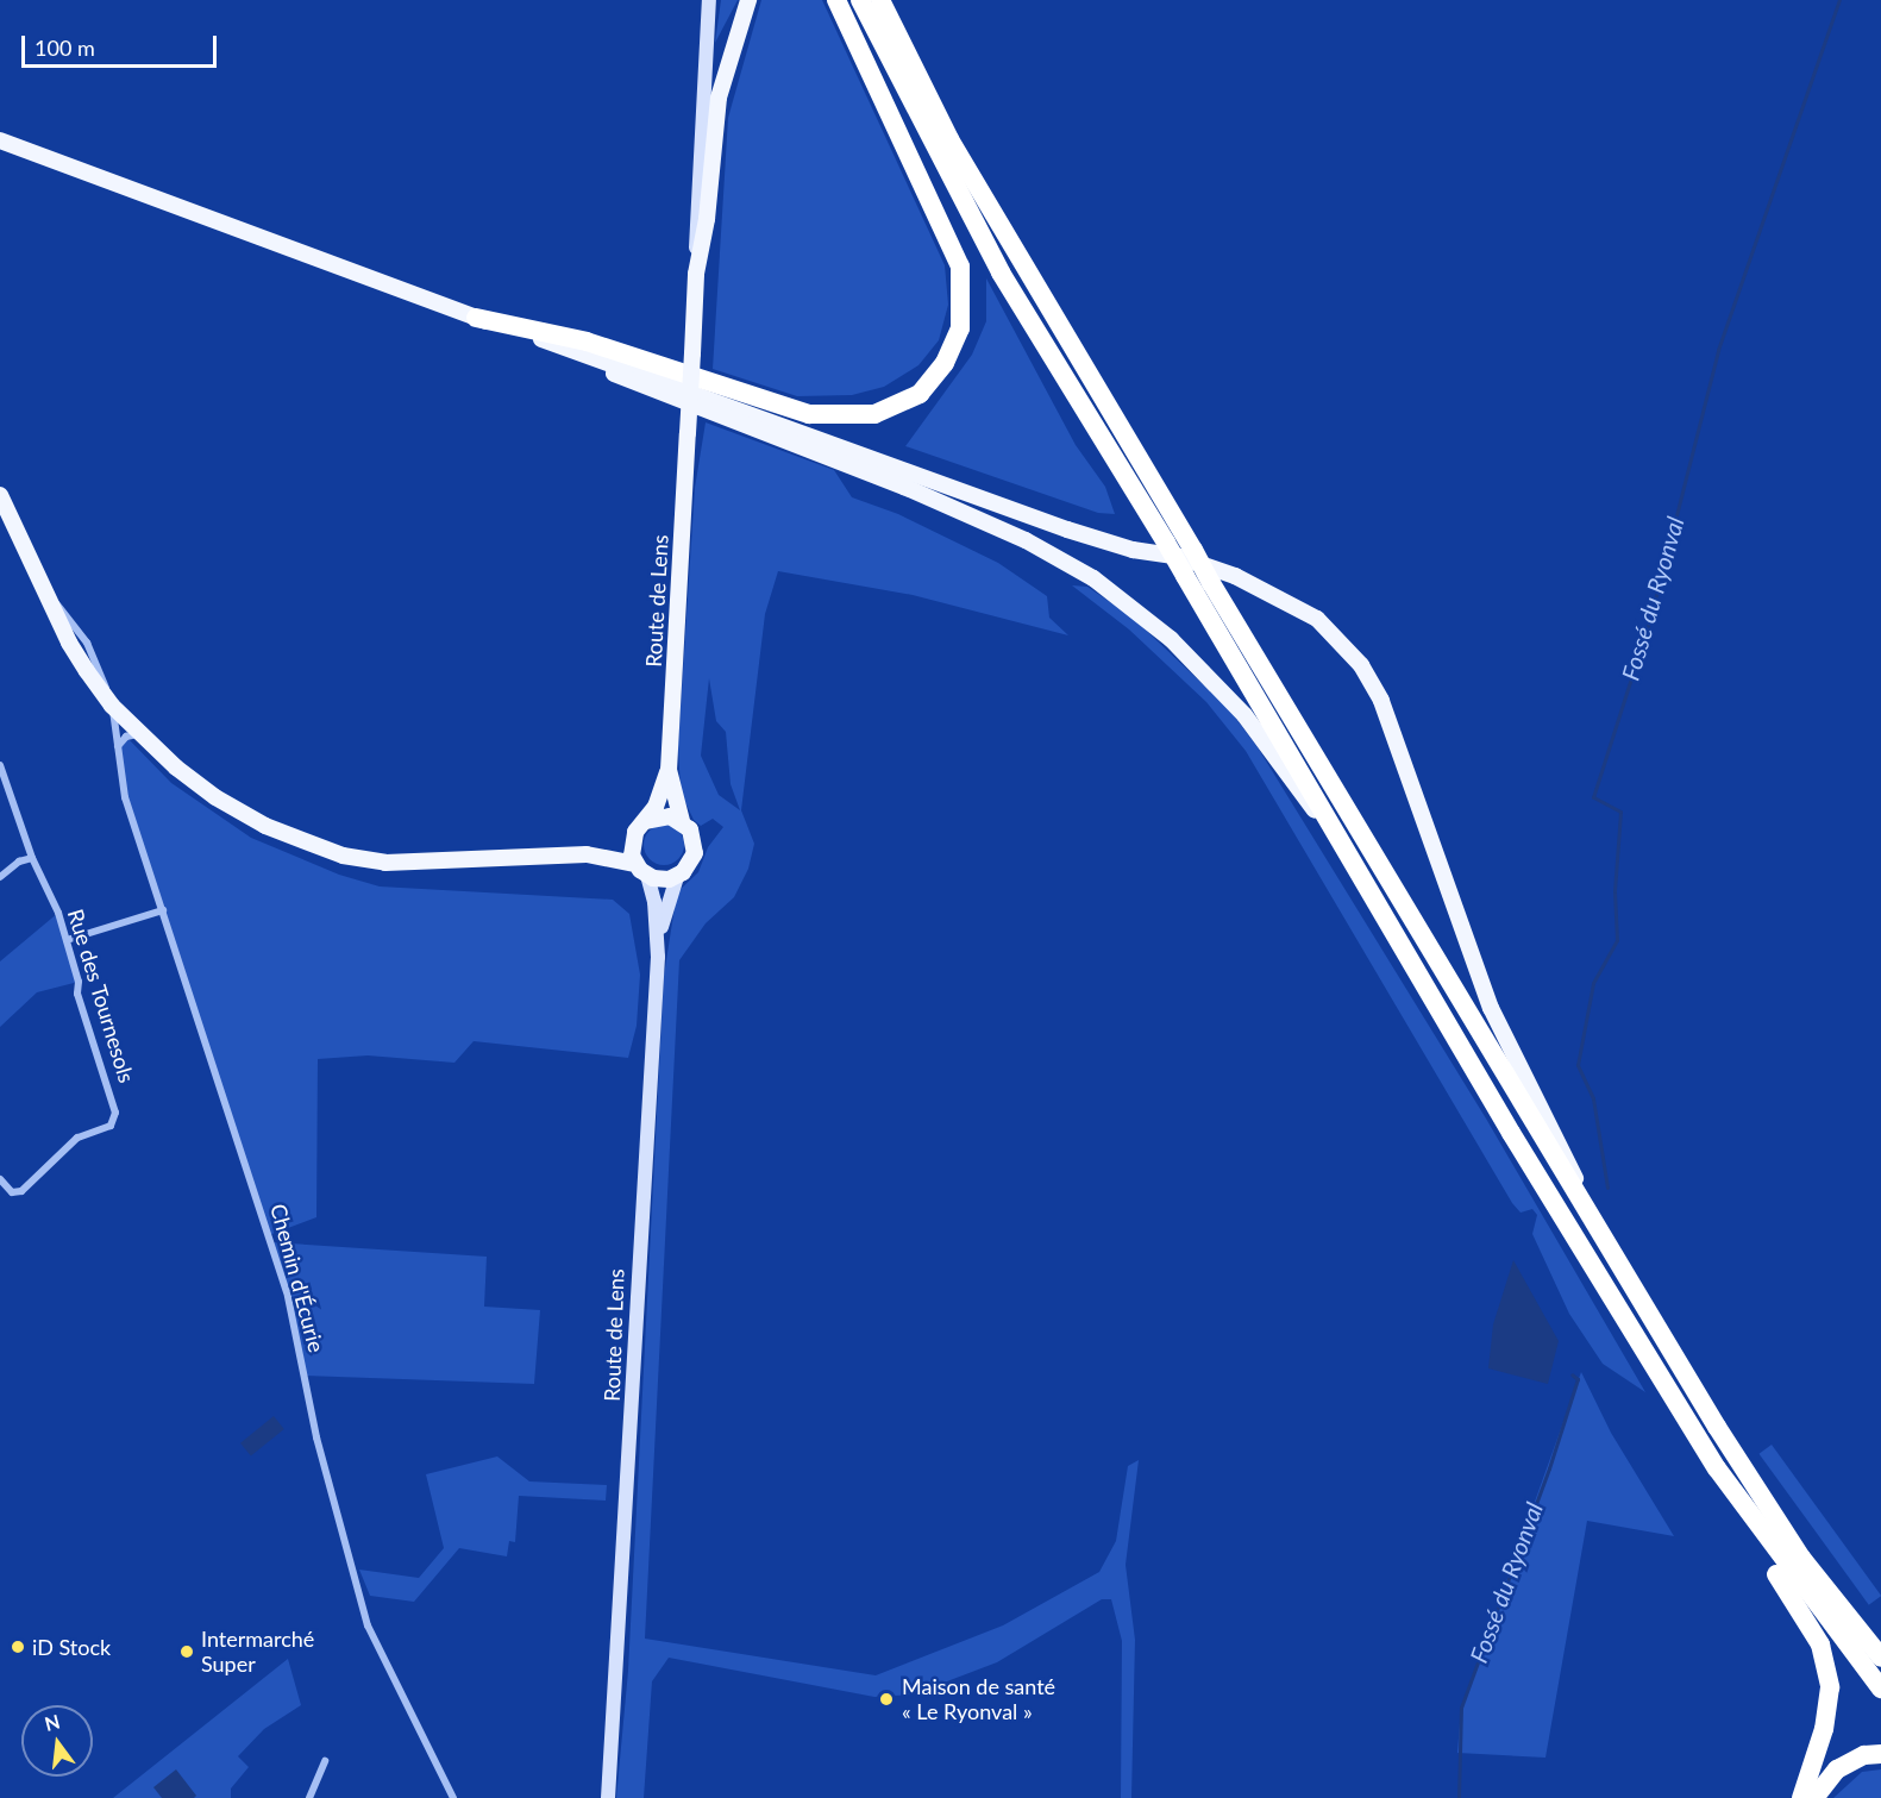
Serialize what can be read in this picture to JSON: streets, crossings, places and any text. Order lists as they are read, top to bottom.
{
  "streets": {
    "main road": ["Route de Lens"],
    "street": ["Rue des Tournesols", "Chemin d'Écurie"]
  },
  "water": ["Fossé du Ryonval"],
  "places": ["iD Stock", "Intermarché Super", "Maison de santé « Le Ryonval »"],
  "scale_bar": "100 m",
  "north": "top"
}
